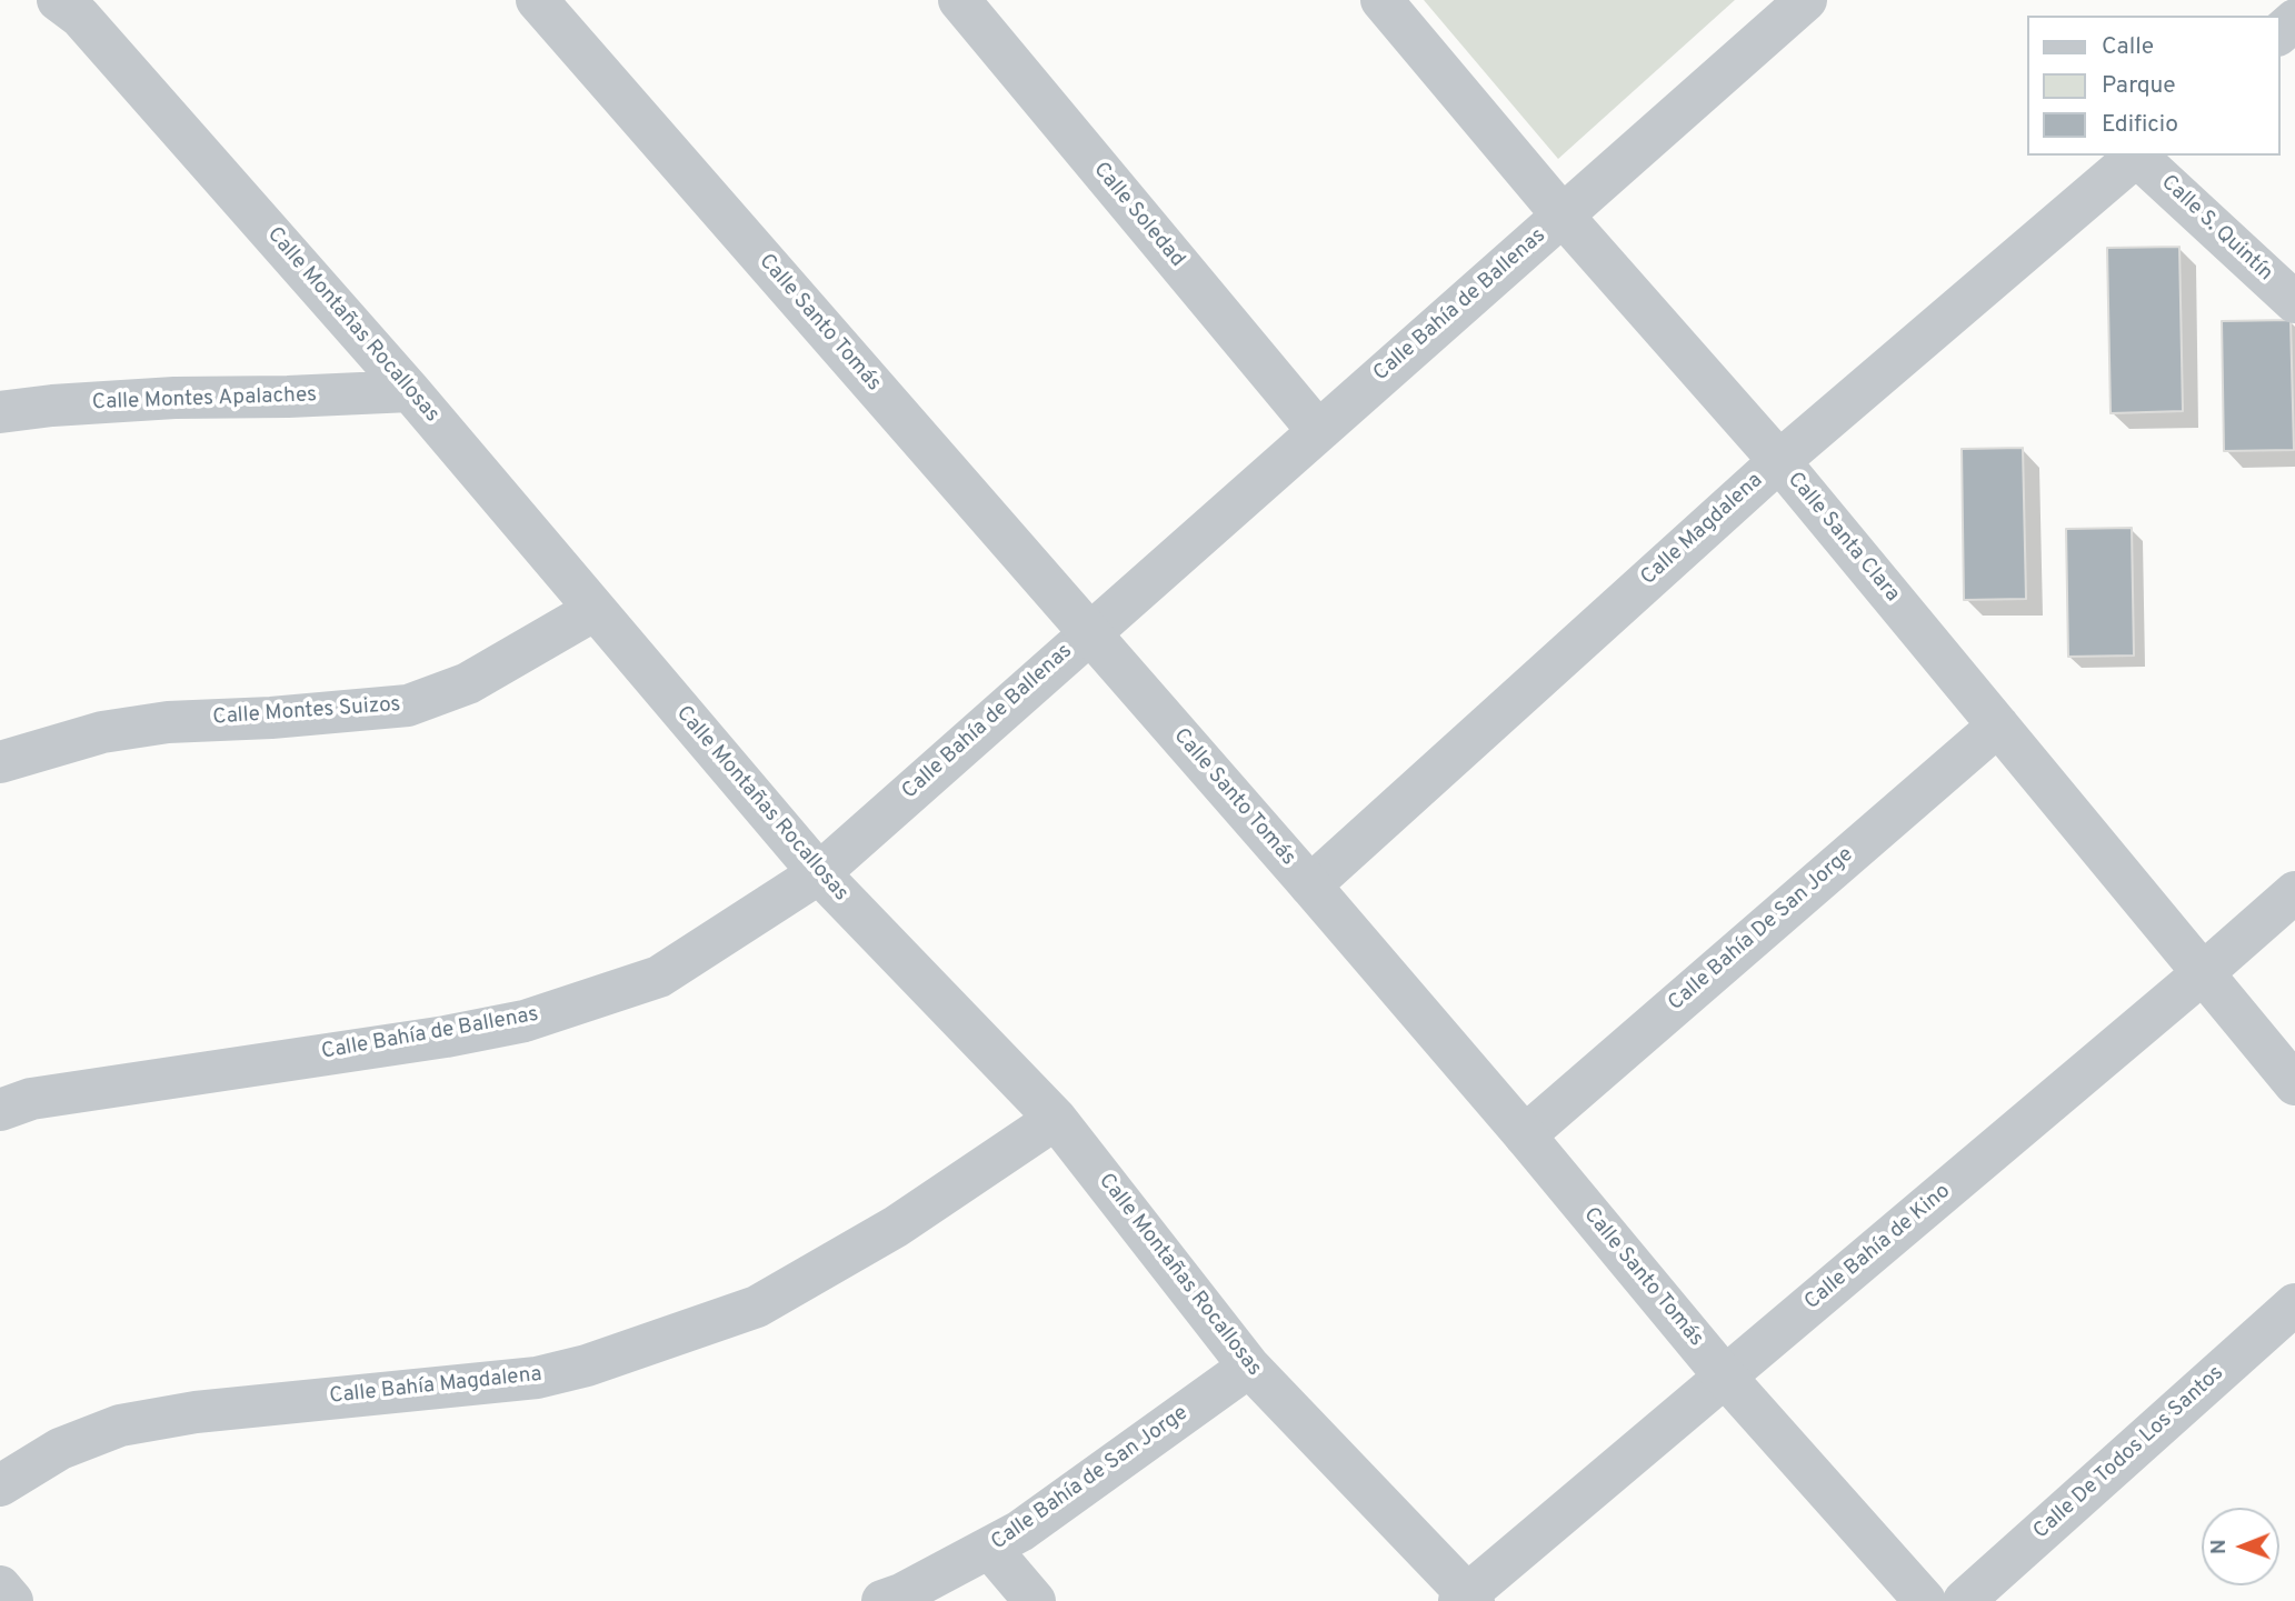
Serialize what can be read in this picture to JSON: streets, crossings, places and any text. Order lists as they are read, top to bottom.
{
  "streets": {
    "street": [
      "Calle Soledad",
      "Calle S. Quintín",
      "Calle Bahía de Ballenas",
      "Calle Santo Tomás",
      "Calle Montañas Rocallosas",
      "Calle Montes Apalaches",
      "Calle Magdalena",
      "Calle Santa Clara",
      "Calle Montes Suizos",
      "Calle Bahía De San Jorge",
      "Calle Bahía de Kino",
      "Calle Bahía Magdalena",
      "Calle De Todos Los Santos",
      "Calle Bahía de San Jorge"
    ]
  },
  "crossings": [
    ["Calle Soledad", "Calle Bahía de Ballenas"],
    ["Calle Bahía de Ballenas", "Calle Santo Tomás"],
    ["Calle Bahía de Ballenas", "Calle Montañas Rocallosas"],
    ["Calle Bahía de Ballenas", "Calle Santa Clara"],
    ["Calle Santo Tomás", "Calle Magdalena"],
    ["Calle Santo Tomás", "Calle Bahía De San Jorge"],
    ["Calle Santo Tomás", "Calle Bahía de Kino"],
    ["Calle Montañas Rocallosas", "Calle Montes Apalaches"],
    ["Calle Montañas Rocallosas", "Calle Montes Suizos"],
    ["Calle Montañas Rocallosas", "Calle Bahía de Kino"],
    ["Calle Montañas Rocallosas", "Calle Bahía Magdalena"],
    ["Calle Montañas Rocallosas", "Calle Bahía de San Jorge"],
    ["Calle Magdalena", "Calle Santa Clara"],
    ["Calle Santa Clara", "Calle Bahía De San Jorge"],
    ["Calle Santa Clara", "Calle Bahía de Kino"]
  ],
  "legend": ["Calle", "Parque", "Edificio"],
  "north": "left"
}
